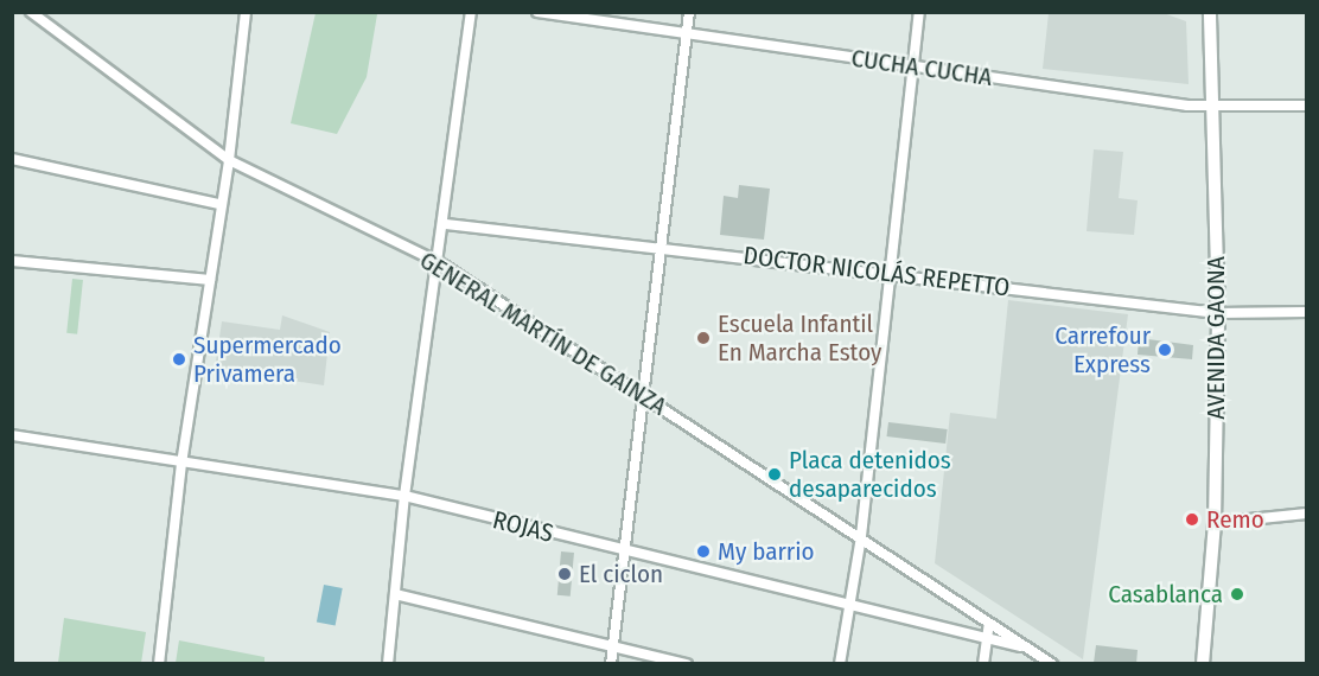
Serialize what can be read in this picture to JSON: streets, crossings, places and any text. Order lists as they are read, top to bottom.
{
  "streets": {
    "main road": ["AVENIDA GAONA"],
    "street": [
      "CUCHA CUCHA",
      "DOCTOR NICOLÁS REPETTO",
      "GENERAL MARTÍN DE GAINZA",
      "ROJAS"
    ]
  },
  "crossings": [
    ["CUCHA CUCHA", "AVENIDA GAONA"],
    ["DOCTOR NICOLÁS REPETTO", "AVENIDA GAONA"],
    ["GENERAL MARTÍN DE GAINZA", "ROJAS"]
  ],
  "places": [
    "Escuela Infantil En Marcha Estoy",
    "Carrefour Express",
    "Supermercado Privamera",
    "Placa detenidos desaparecidos",
    "Remo",
    "My barrio",
    "El ciclon",
    "Casablanca"
  ]
}
